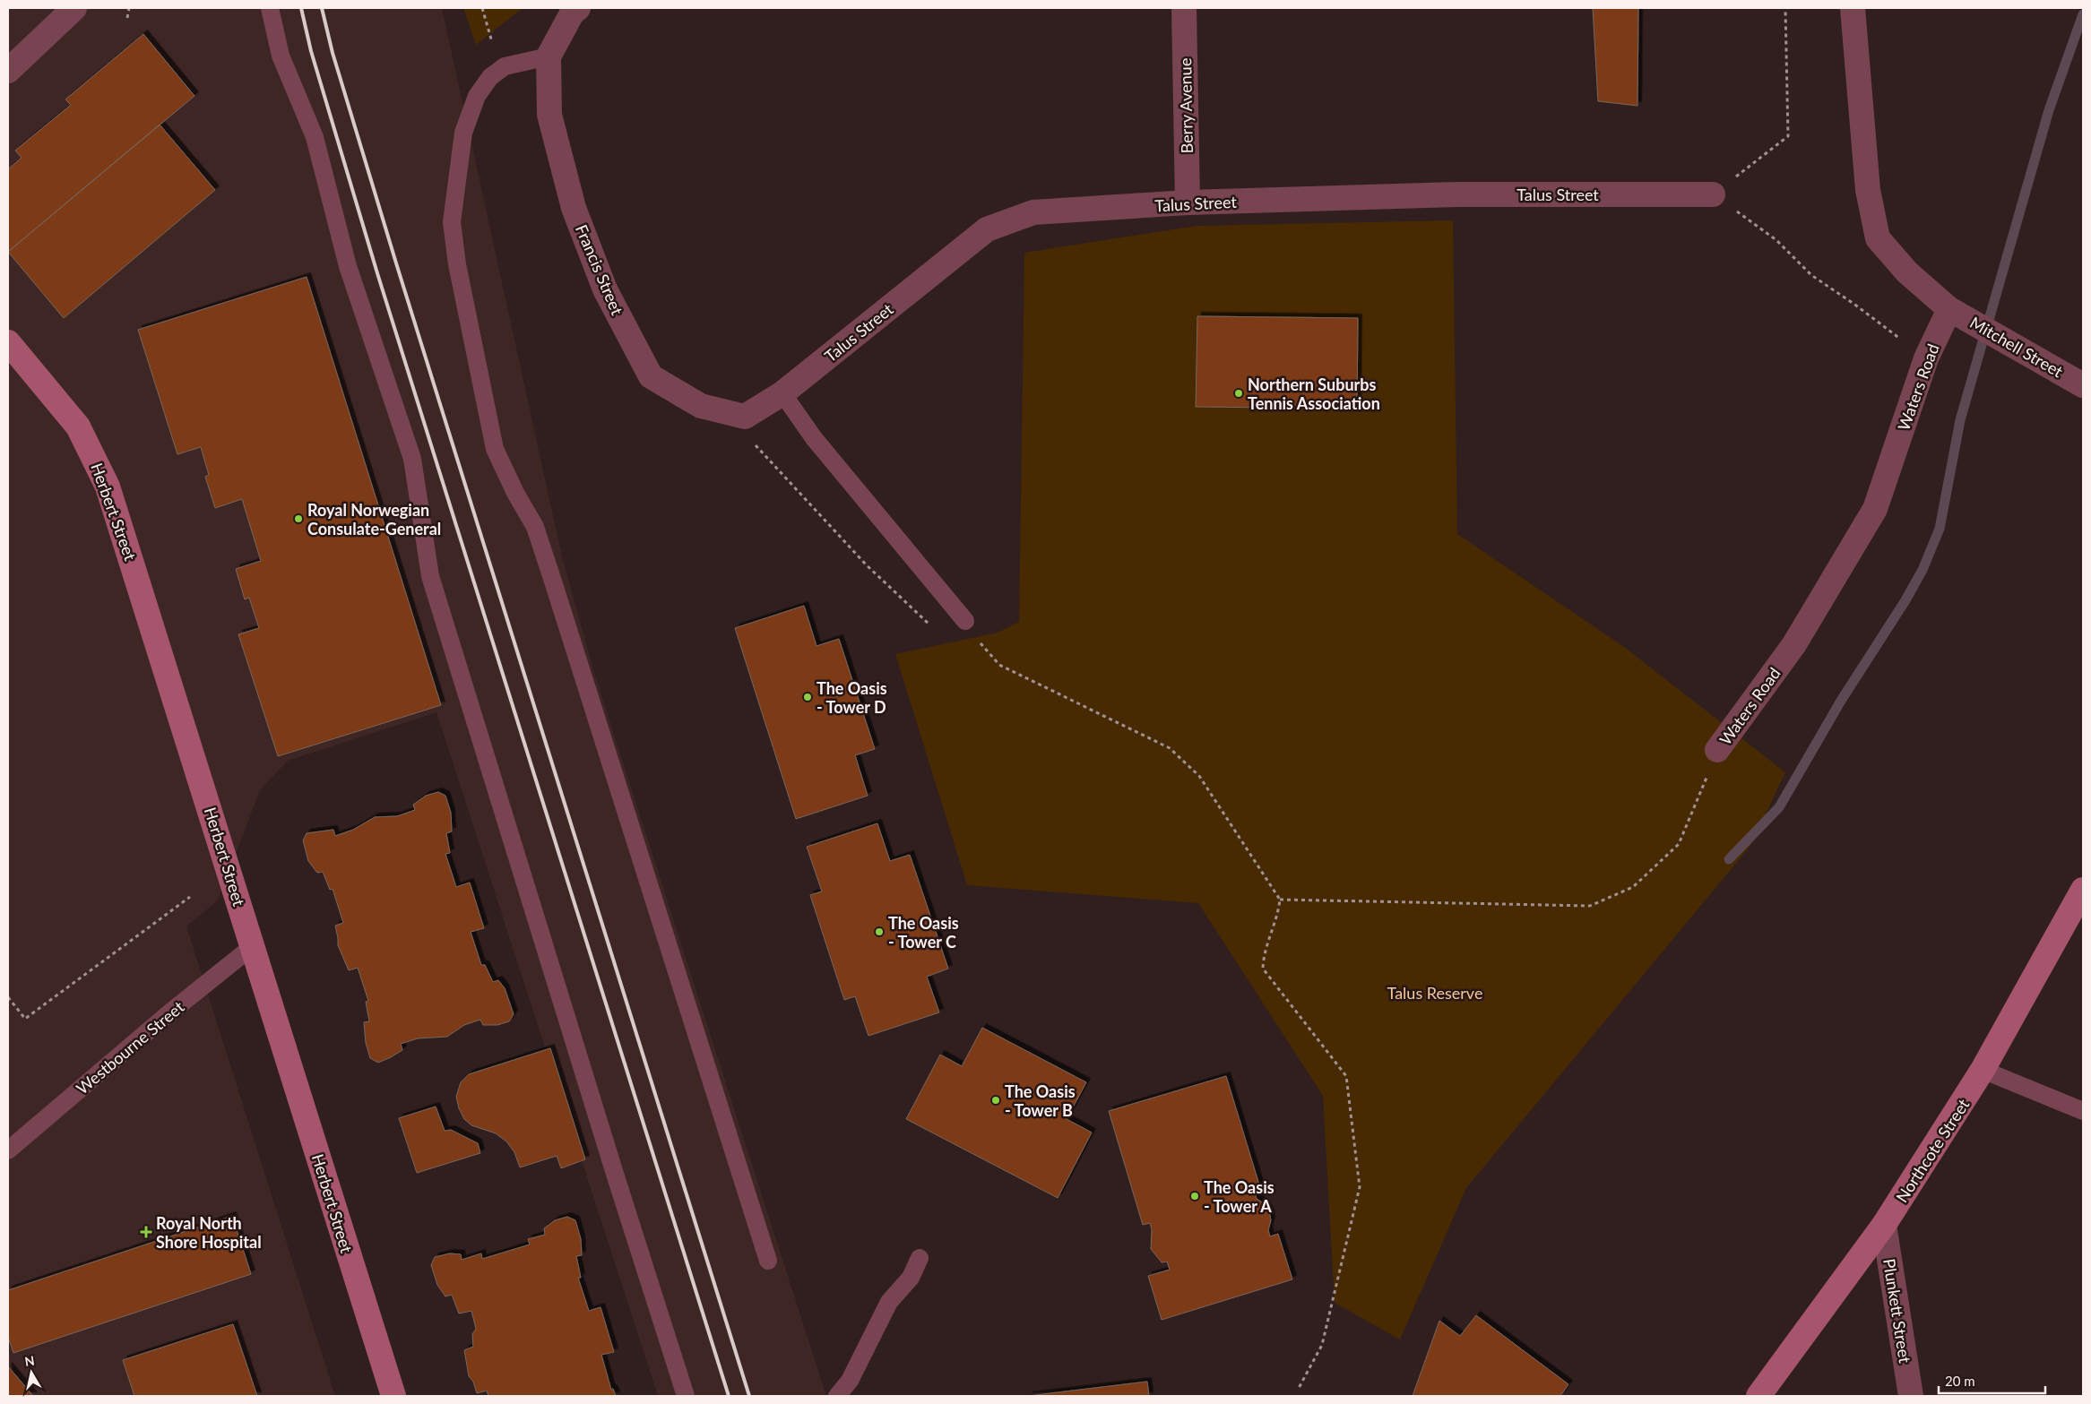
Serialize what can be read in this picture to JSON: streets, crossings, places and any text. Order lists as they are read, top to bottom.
{
  "streets": {
    "street": [
      "Berry Avenue",
      "Talus Street",
      "Francis Street",
      "Mitchell Street",
      "Waters Road",
      "Herbert Street",
      "Northcote Street",
      "Plunkett Street"
    ],
    "lane": ["Westbourne Street"]
  },
  "crossings": [
    ["Berry Avenue", "Talus Street"],
    ["Talus Street", "Francis Street"],
    ["Mitchell Street", "Waters Road"],
    ["Herbert Street", "Westbourne Street"],
    ["Northcote Street", "Plunkett Street"]
  ],
  "parks": ["Talus Reserve"],
  "places": {
    "other": [
      "Northern Suburbs Tennis Association",
      "Royal Norwegian Consulate-General",
      "The Oasis - Tower D",
      "The Oasis - Tower C",
      "The Oasis - Tower B",
      "The Oasis - Tower A"
    ],
    "health": ["Royal North Shore Hospital"]
  },
  "scale_bar": "20 m",
  "north": "top"
}
